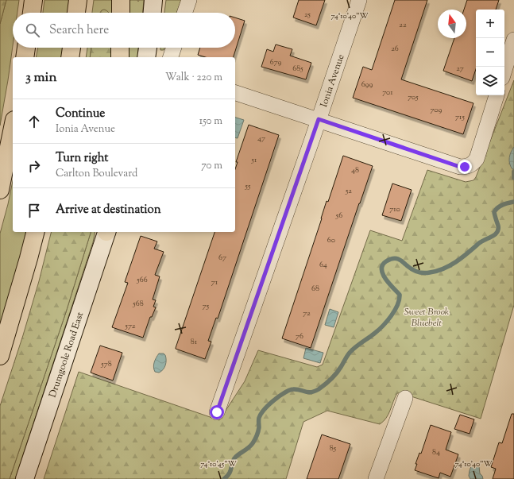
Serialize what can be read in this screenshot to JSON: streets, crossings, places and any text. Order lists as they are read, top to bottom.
{
  "streets": {
    "main road": ["Drumgoole Road East"],
    "street": ["Ionia Avenue"]
  },
  "parks": ["Sweet Brook Bluebelt"],
  "house_numbers": [
    "25",
    "22",
    "26",
    "679",
    "685",
    "27",
    "699",
    "701",
    "705",
    "709",
    "715",
    "47",
    "51",
    "48",
    "55",
    "52",
    "710",
    "56",
    "60",
    "67",
    "64",
    "566",
    "71",
    "68",
    "568",
    "75",
    "72",
    "572",
    "76",
    "81",
    "578",
    "85",
    "84"
  ],
  "north": "top",
  "page": {
    "map_buttons": ["+", "−"],
    "search": "Search here",
    "heading": ["3 min", "Walk · 220 m"],
    "list": [
      ["Continue", "Ionia Avenue", "150 m"],
      ["Turn right", "Carlton Boulevard", "70 m"],
      "Arrive at destination"
    ]
  },
  "coordinates": ["74°10'40\"W", "74°10'45\"W"]
}
